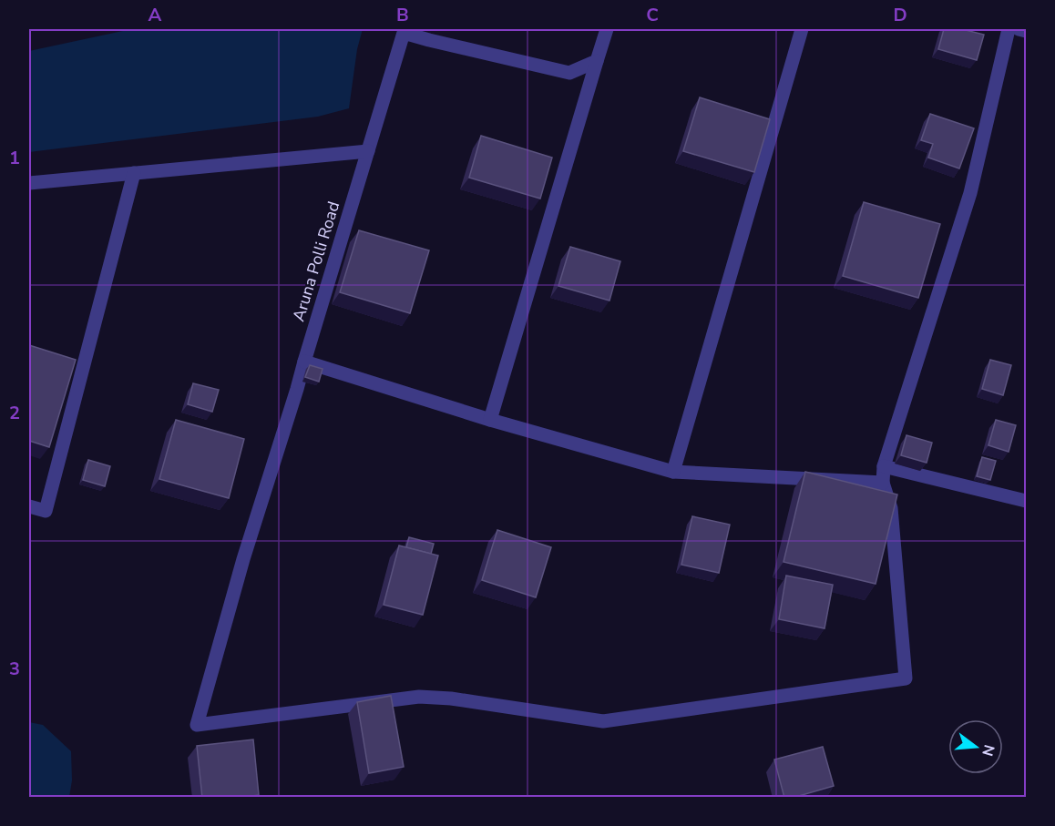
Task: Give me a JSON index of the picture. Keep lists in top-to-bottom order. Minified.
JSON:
{"streets":{"street":["Aruna Polli Road"]},"north":"right","grid":{"columns":["A","B","C","D"],"rows":["1","2","3"]}}
